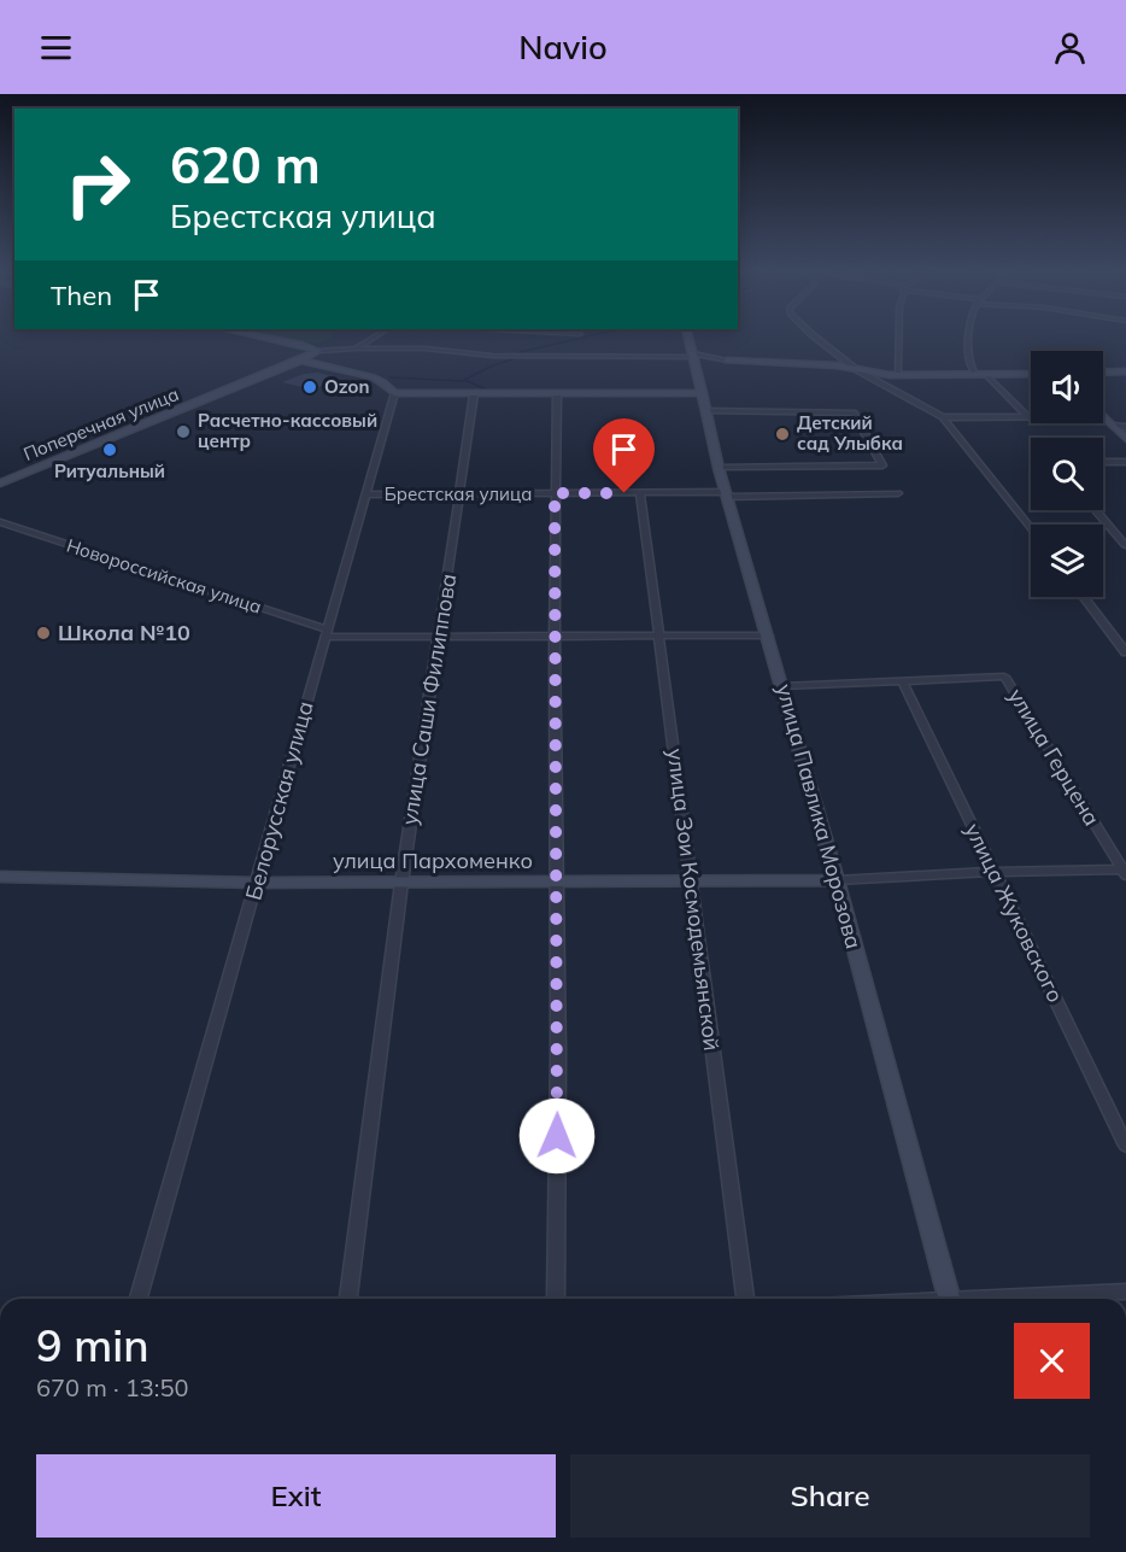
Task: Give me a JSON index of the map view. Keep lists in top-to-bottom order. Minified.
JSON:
{"streets":{"street":["Поперечная улица","Брестская улица","Новороссийская улица","улица Саши Филиппова","улица Герцена","Белорусская улица","улица Павлика Морозова","улица Пархоменко","улица Зои Космодемьянской","улица Жуковского"]},"crossings":[["Брестская улица","улица Саши Филиппова"],["Брестская улица","Белорусская улица"],["Брестская улица","улица Павлика Морозова"],["Брестская улица","улица Зои Космодемьянской"],["Новороссийская улица","улица Саши Филиппова"],["Новороссийская улица","Белорусская улица"],["Новороссийская улица","улица Павлика Морозова"],["Новороссийская улица","улица Зои Космодемьянской"],["улица Саши Филиппова","улица Пархоменко"],["улица Герцена","улица Пархоменко"],["улица Герцена","улица Жуковского"],["Белорусская улица","улица Пархоменко"],["улица Павлика Морозова","улица Пархоменко"],["улица Пархоменко","улица Зои Космодемьянской"],["улица Пархоменко","улица Жуковского"]],"places":["Ozon","Расчетно-кассовый центр","Детский сад Улыбка","Ритуальный","Школа №10"],"page":{"header":"Navio","turn":["620 m","Брестская улица"],"then":"Then","heading":["9 min","670 m · 13:50"],"buttons":["Exit","Share"]}}
